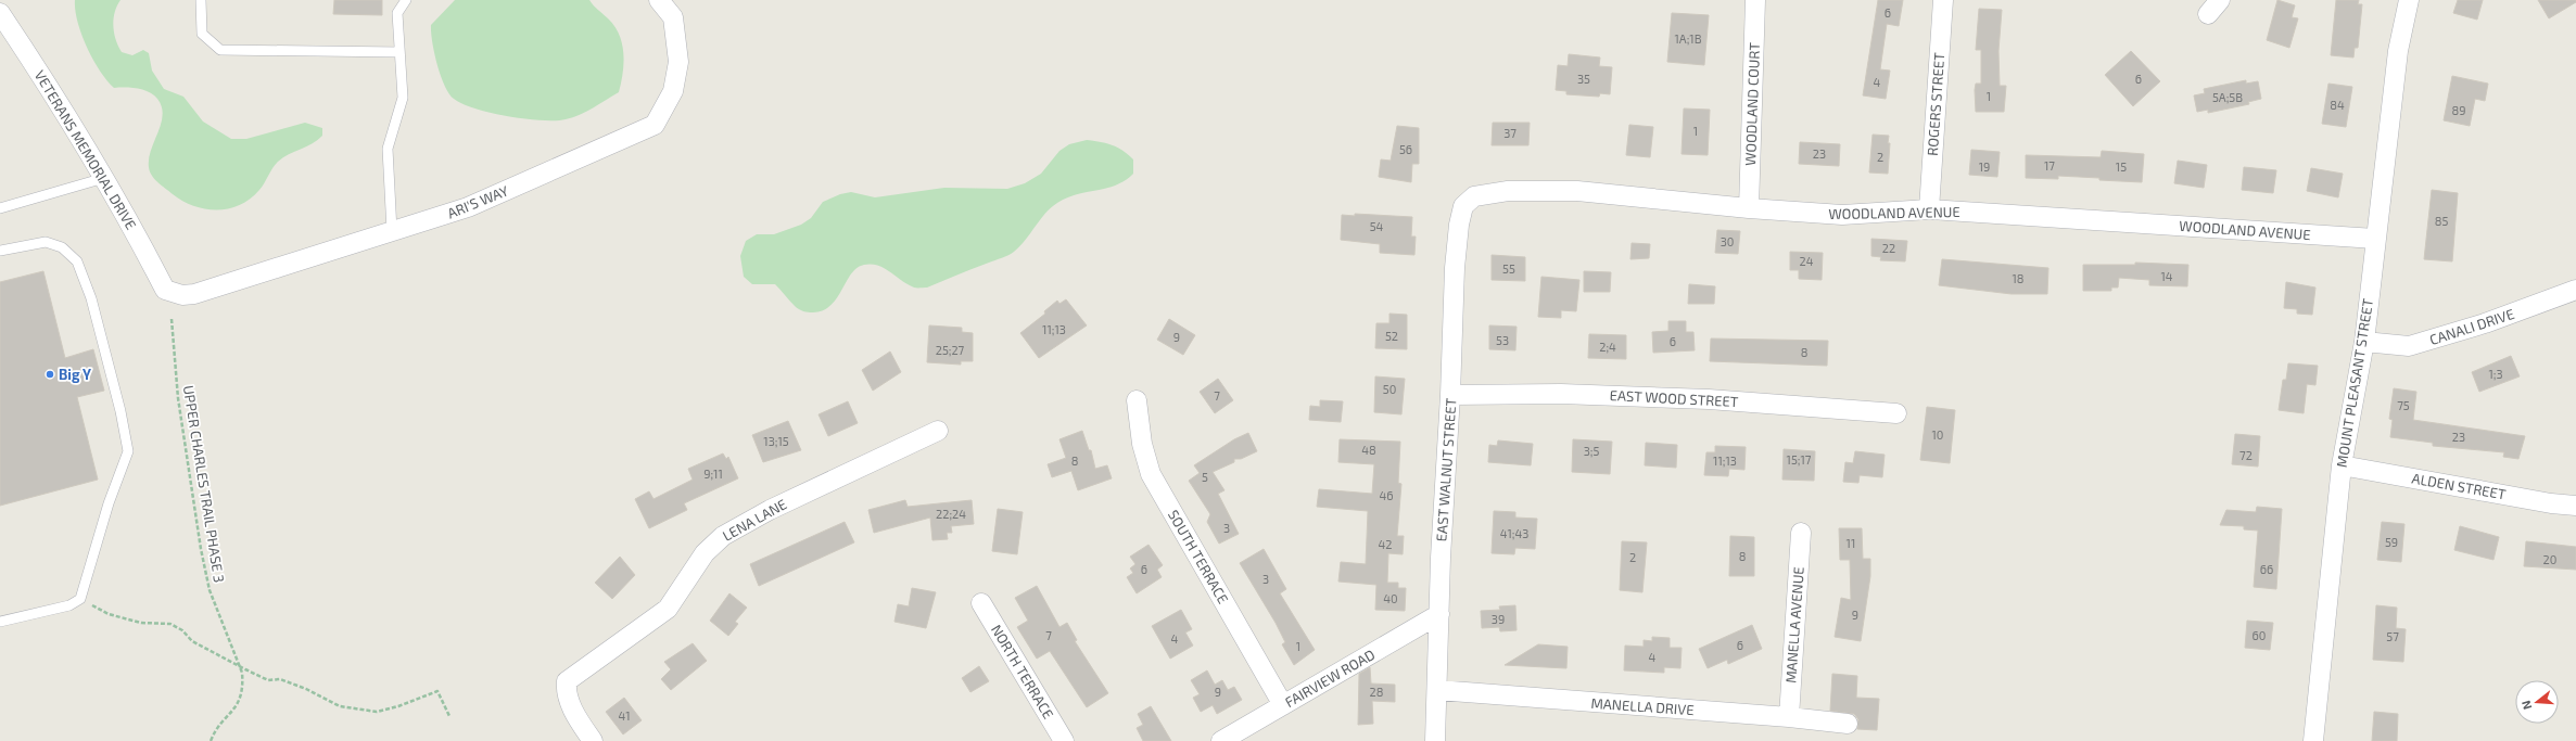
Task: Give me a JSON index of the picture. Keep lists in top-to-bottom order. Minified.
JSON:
{"streets":{"street":["WOODLAND COURT","ROGERS STREET","VETERANS MEMORIAL DRIVE","ARI'S WAY","WOODLAND AVENUE","CANALI DRIVE","MOUNT PLEASANT STREET","EAST WOOD STREET","EAST WALNUT STREET","ALDEN STREET","LENA LANE","SOUTH TERRACE","MANELLA AVENUE","NORTH TERRACE","FAIRVIEW ROAD","MANELLA DRIVE"],"path":["UPPER CHARLES TRAIL PHASE 3"]},"crossings":[["WOODLAND COURT","WOODLAND AVENUE"],["ROGERS STREET","WOODLAND AVENUE"],["VETERANS MEMORIAL DRIVE","ARI'S WAY"],["WOODLAND AVENUE","MOUNT PLEASANT STREET"],["WOODLAND AVENUE","EAST WALNUT STREET"],["CANALI DRIVE","MOUNT PLEASANT STREET"],["MOUNT PLEASANT STREET","ALDEN STREET"],["EAST WOOD STREET","EAST WALNUT STREET"],["EAST WALNUT STREET","FAIRVIEW ROAD"],["EAST WALNUT STREET","MANELLA DRIVE"],["SOUTH TERRACE","FAIRVIEW ROAD"],["MANELLA AVENUE","MANELLA DRIVE"]],"places":["Big Y"],"house_numbers":["6","1A;1B","35","6","4","1","5A;5B","84","89","1","37","56","23","2","17","19","15","85","54","30","22","24","55","14","18","11;13","52","9","53","6","2;4","25;27","8","1;3","50","7","75","10","23","13;15","48","3;5","72","15;17","8","11;13","9;11","5","46","22;24","3","41;43","59","11","42","8","2","20","6","66","3","40","9","39","7","60","57","4","6","1","4","9","28","41"],"north":"left"}
